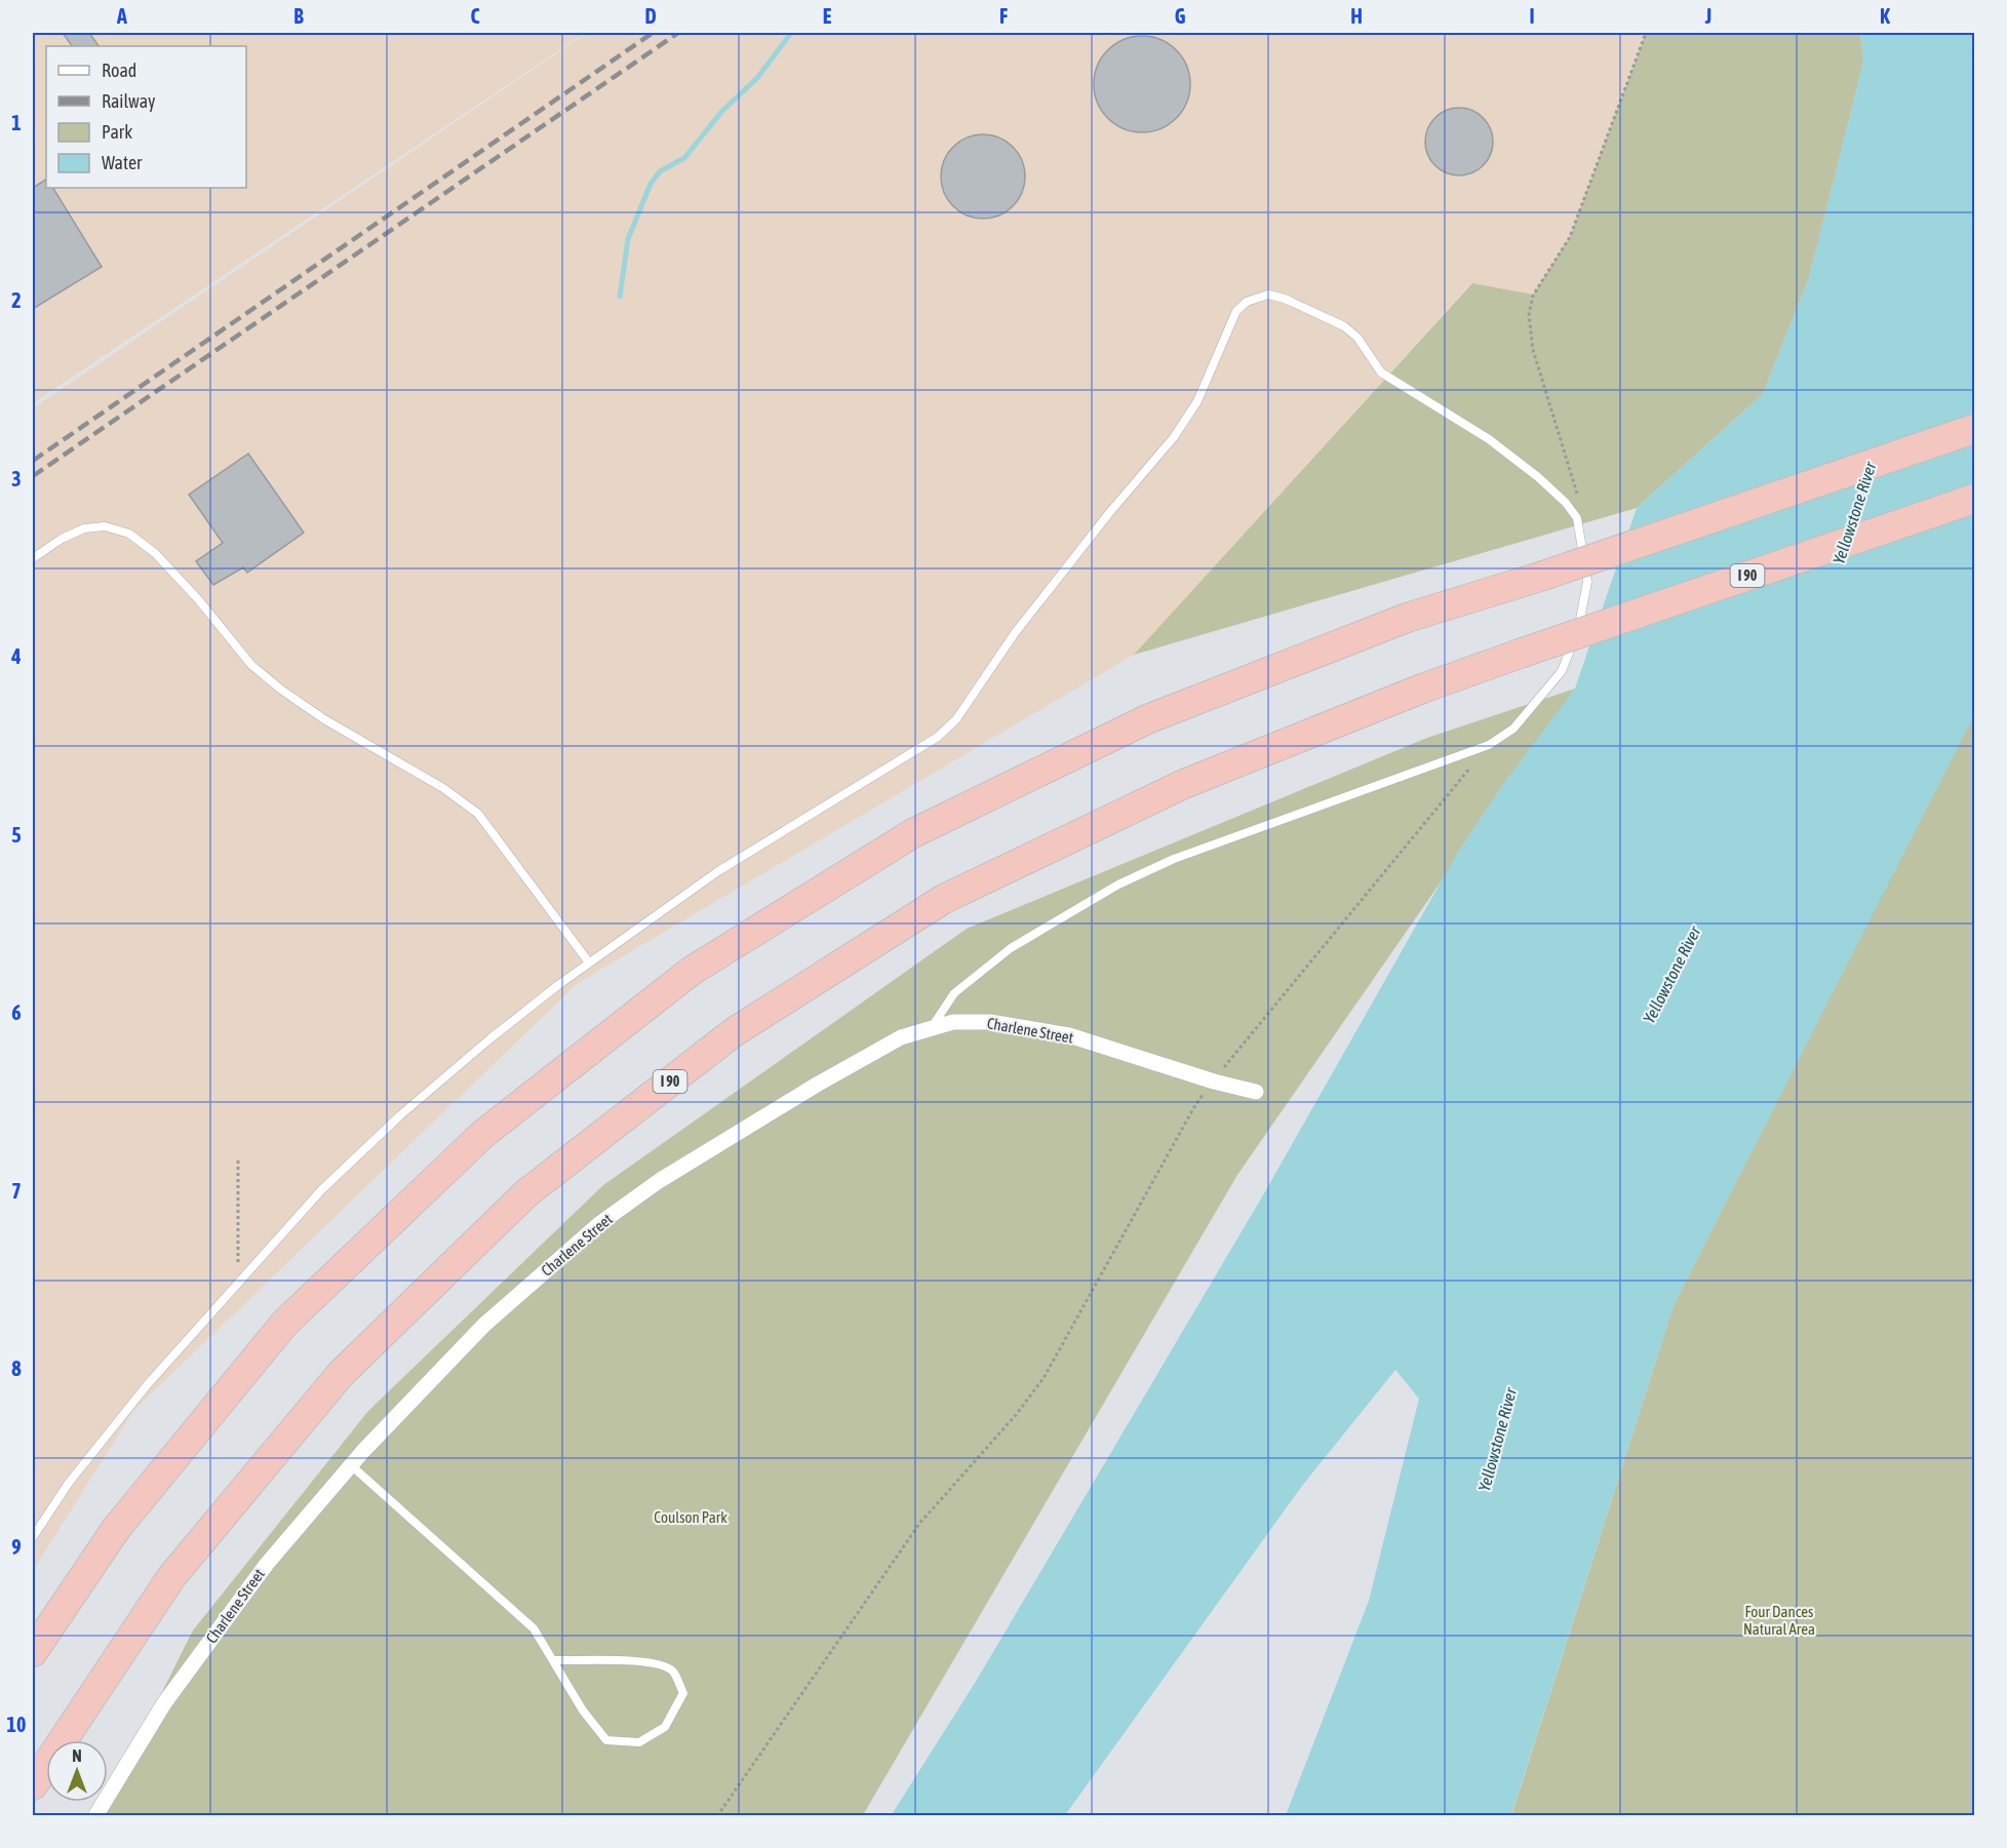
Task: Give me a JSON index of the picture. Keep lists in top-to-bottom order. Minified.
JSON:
{"streets":{"highway":["I 90"],"street":["Charlene Street"]},"water":["Yellowstone River"],"parks":["Coulson Park","Four Dances Natural Area"],"legend":["Road","Railway","Park","Water"],"north":"top","grid":{"columns":["A","B","C","D","E","F","G","H","I","J","K"],"rows":["1","2","3","4","5","6","7","8","9","10"]}}
